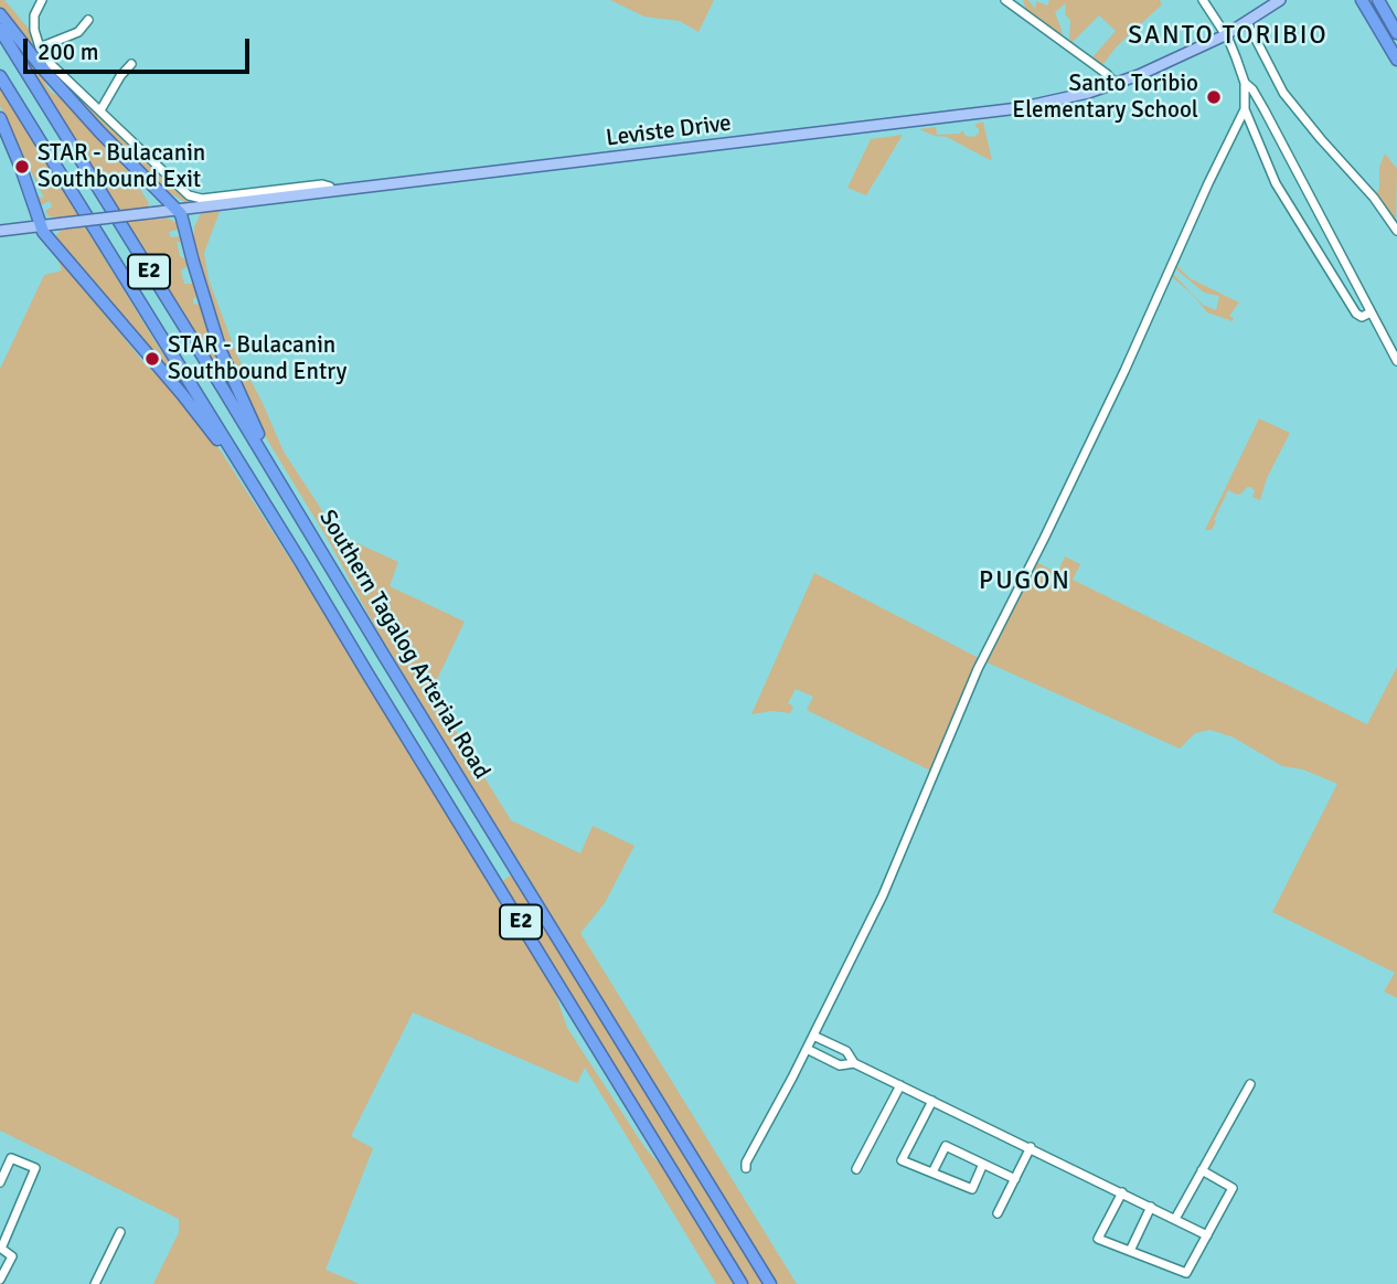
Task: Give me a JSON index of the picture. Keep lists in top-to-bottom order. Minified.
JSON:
{"streets":{"highway":["E2","Southern Tagalog Arterial Road"],"main road":["Leviste Drive"]},"districts":["SANTO TORIBIO","PUGON"],"places":["Santo Toribio Elementary School","STAR - Bulacanin Southbound Exit","STAR - Bulacanin Southbound Entry"],"scale_bar":"200 m"}
